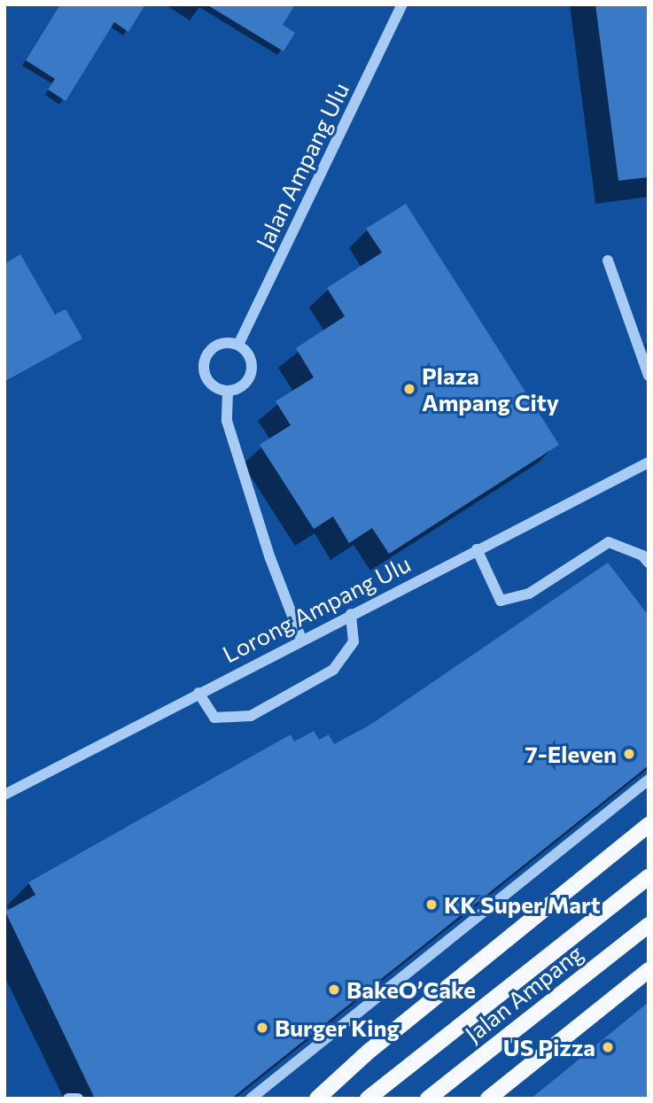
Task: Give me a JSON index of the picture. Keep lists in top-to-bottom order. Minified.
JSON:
{"streets":{"main road":["Jalan Ampang"],"street":["Jalan Ampang Ulu","Lorong Ampang Ulu"]},"places":["Plaza Ampang City","7-Eleven","KK Super Mart","BakeO’Cake","Burger King","US Pizza"]}
